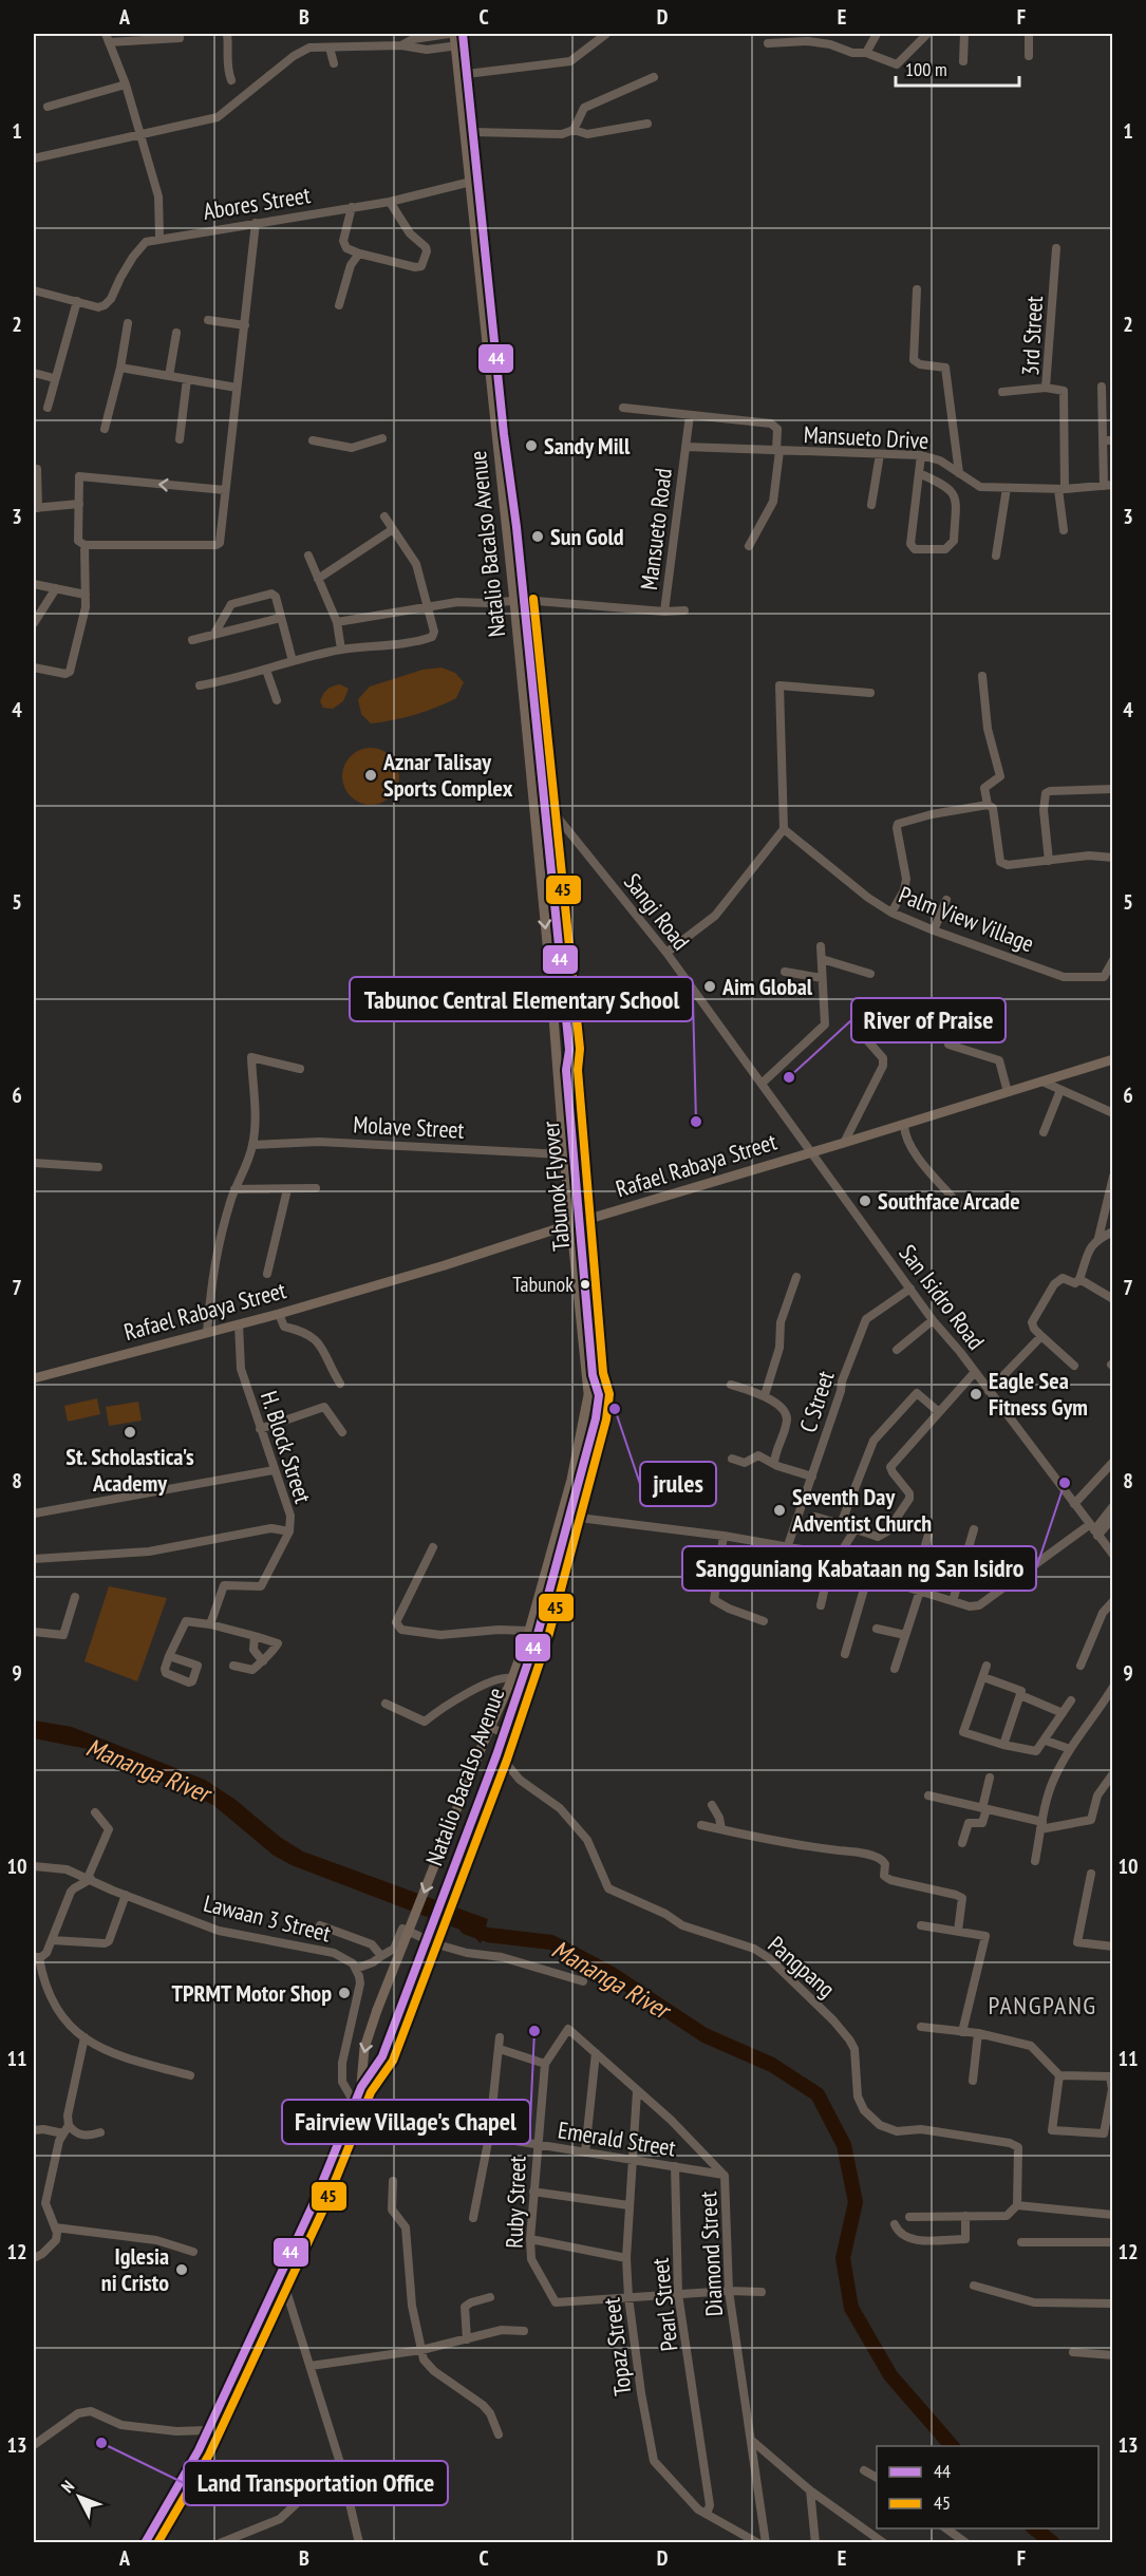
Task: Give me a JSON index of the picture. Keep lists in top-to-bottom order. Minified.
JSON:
{"streets":{"main road":["Natalio Bacalso Avenue","Rafael Rabaya Street","Tabunok Flyover"],"street":["Abores Street","3rd Street","Mansueto Drive","Mansueto Road","Sangi Road","Palm View Village","Molave Street","San Isidro Road","C Street","H. Block Street","Lawaan 3 Street","Pangpang","Emerald Street","Ruby Street","Diamond Street","Pearl Street","Topaz Street"]},"crossings":[["Abores Street","Natalio Bacalso Avenue"],["3rd Street","Mansueto Drive"],["Mansueto Drive","Mansueto Road"],["Mansueto Road","Natalio Bacalso Avenue"],["Natalio Bacalso Avenue","Sangi Road"],["Natalio Bacalso Avenue","Molave Street"],["Natalio Bacalso Avenue","Rafael Rabaya Street"],["Natalio Bacalso Avenue","Tabunok Flyover"],["Natalio Bacalso Avenue","Pangpang"],["Natalio Bacalso Avenue","Emerald Street"],["Sangi Road","Rafael Rabaya Street"],["Sangi Road","San Isidro Road"],["Rafael Rabaya Street","San Isidro Road"],["Rafael Rabaya Street","H. Block Street"],["San Isidro Road","C Street"],["Emerald Street","Ruby Street"],["Emerald Street","Diamond Street"],["Emerald Street","Pearl Street"],["Emerald Street","Topaz Street"],["Ruby Street","Diamond Street"],["Ruby Street","Topaz Street"],["Diamond Street","Topaz Street"],["Pearl Street","Topaz Street"]],"districts":["PANGPANG"],"water":["Mananga River"],"places":["Sandy Mill","Sun Gold","Aznar Talisay Sports Complex","Aim Global","River of Praise","Tabunoc Central Elementary School","Southface Arcade","Tabunok","Eagle Sea Fitness Gym","jrules","St. Scholastica's Academy","Sangguniang Kabataan ng San Isidro","Seventh Day Adventist Church","TPRMT Motor Shop","Fairview Village's Chapel","Iglesia ni Cristo","Land Transportation Office"],"lines":["transit line 44","transit line 45"],"legend":["44","45"],"scale_bar":"100 m","north":"top left","grid":{"columns":["A","B","C","D","E","F"],"rows":["1","2","3","4","5","6","7","8","9","10","11","12","13"]}}
